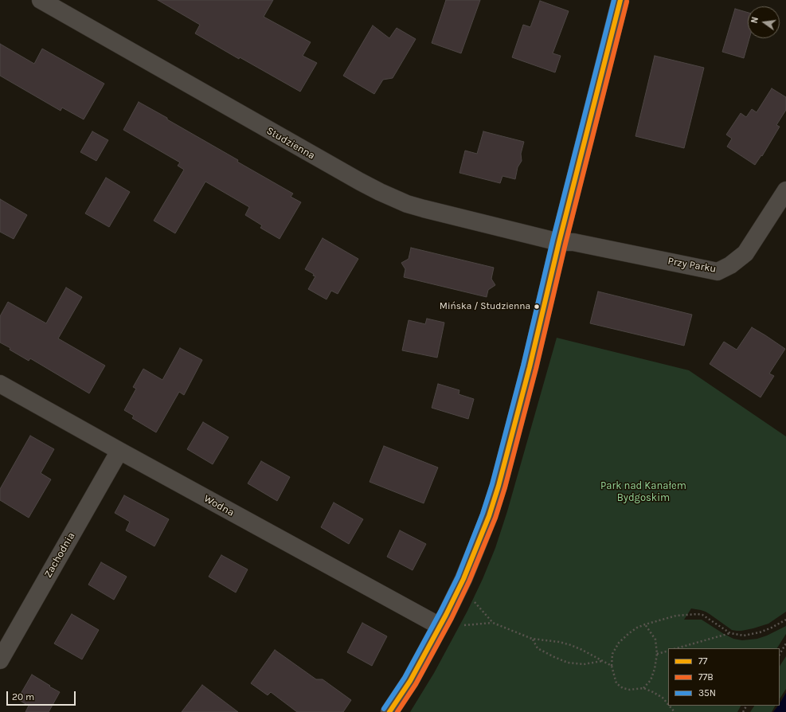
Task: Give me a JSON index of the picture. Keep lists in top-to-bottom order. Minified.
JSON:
{"streets":{"street":["Studzienna","Przy Parku","Wodna","Zachodnia"]},"crossings":[["Studzienna","Przy Parku"],["Wodna","Zachodnia"]],"parks":["Park nad Kanałem Bydgoskim"],"places":["Mińska / Studzienna"],"lines":["transit line 77","transit line 35N","transit line 77B"],"legend":["77","77B","35N"],"scale_bar":"20 m","north":"left"}
